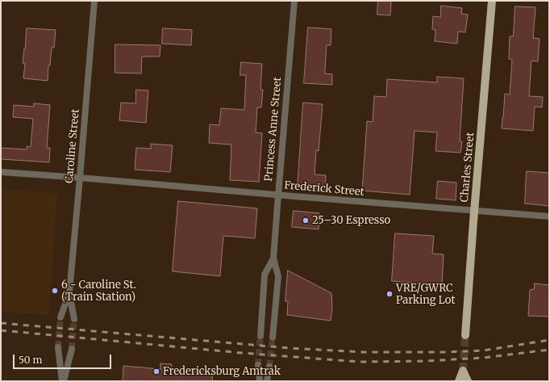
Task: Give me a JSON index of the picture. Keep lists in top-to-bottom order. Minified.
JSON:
{"streets":{"main road":["Charles Street"],"street":["Princess Anne Street","Caroline Street","Frederick Street"]},"crossings":[["Princess Anne Street","Frederick Street"],["Caroline Street","Frederick Street"],["Charles Street","Frederick Street"]],"places":["25–30 Espresso","6 - Caroline St. (Train Station)","VRE/GWRC Parking Lot","Fredericksburg Amtrak"],"scale_bar":"50 m"}
